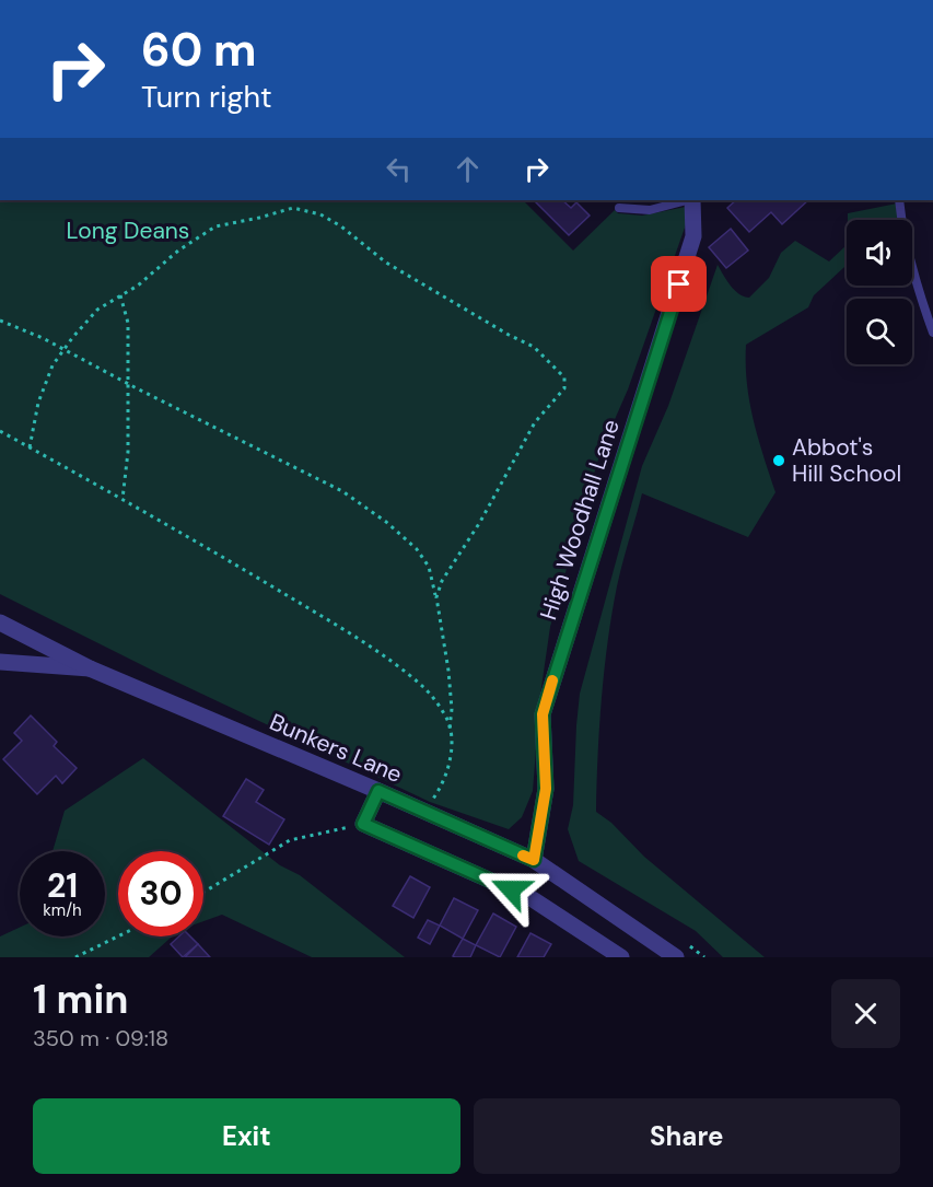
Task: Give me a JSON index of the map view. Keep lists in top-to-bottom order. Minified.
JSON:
{"streets":{"street":["High Woodhall Lane","Bunkers Lane"]},"crossings":[["High Woodhall Lane","Bunkers Lane"]],"parks":["Long Deans"],"places":["Abbot's Hill School"],"page":{"turn":["60 m","Turn right"],"speed":"21 km/h","limit":"30","heading":["1 min","350 m · 09:18"],"buttons":["Exit","Share"]}}
